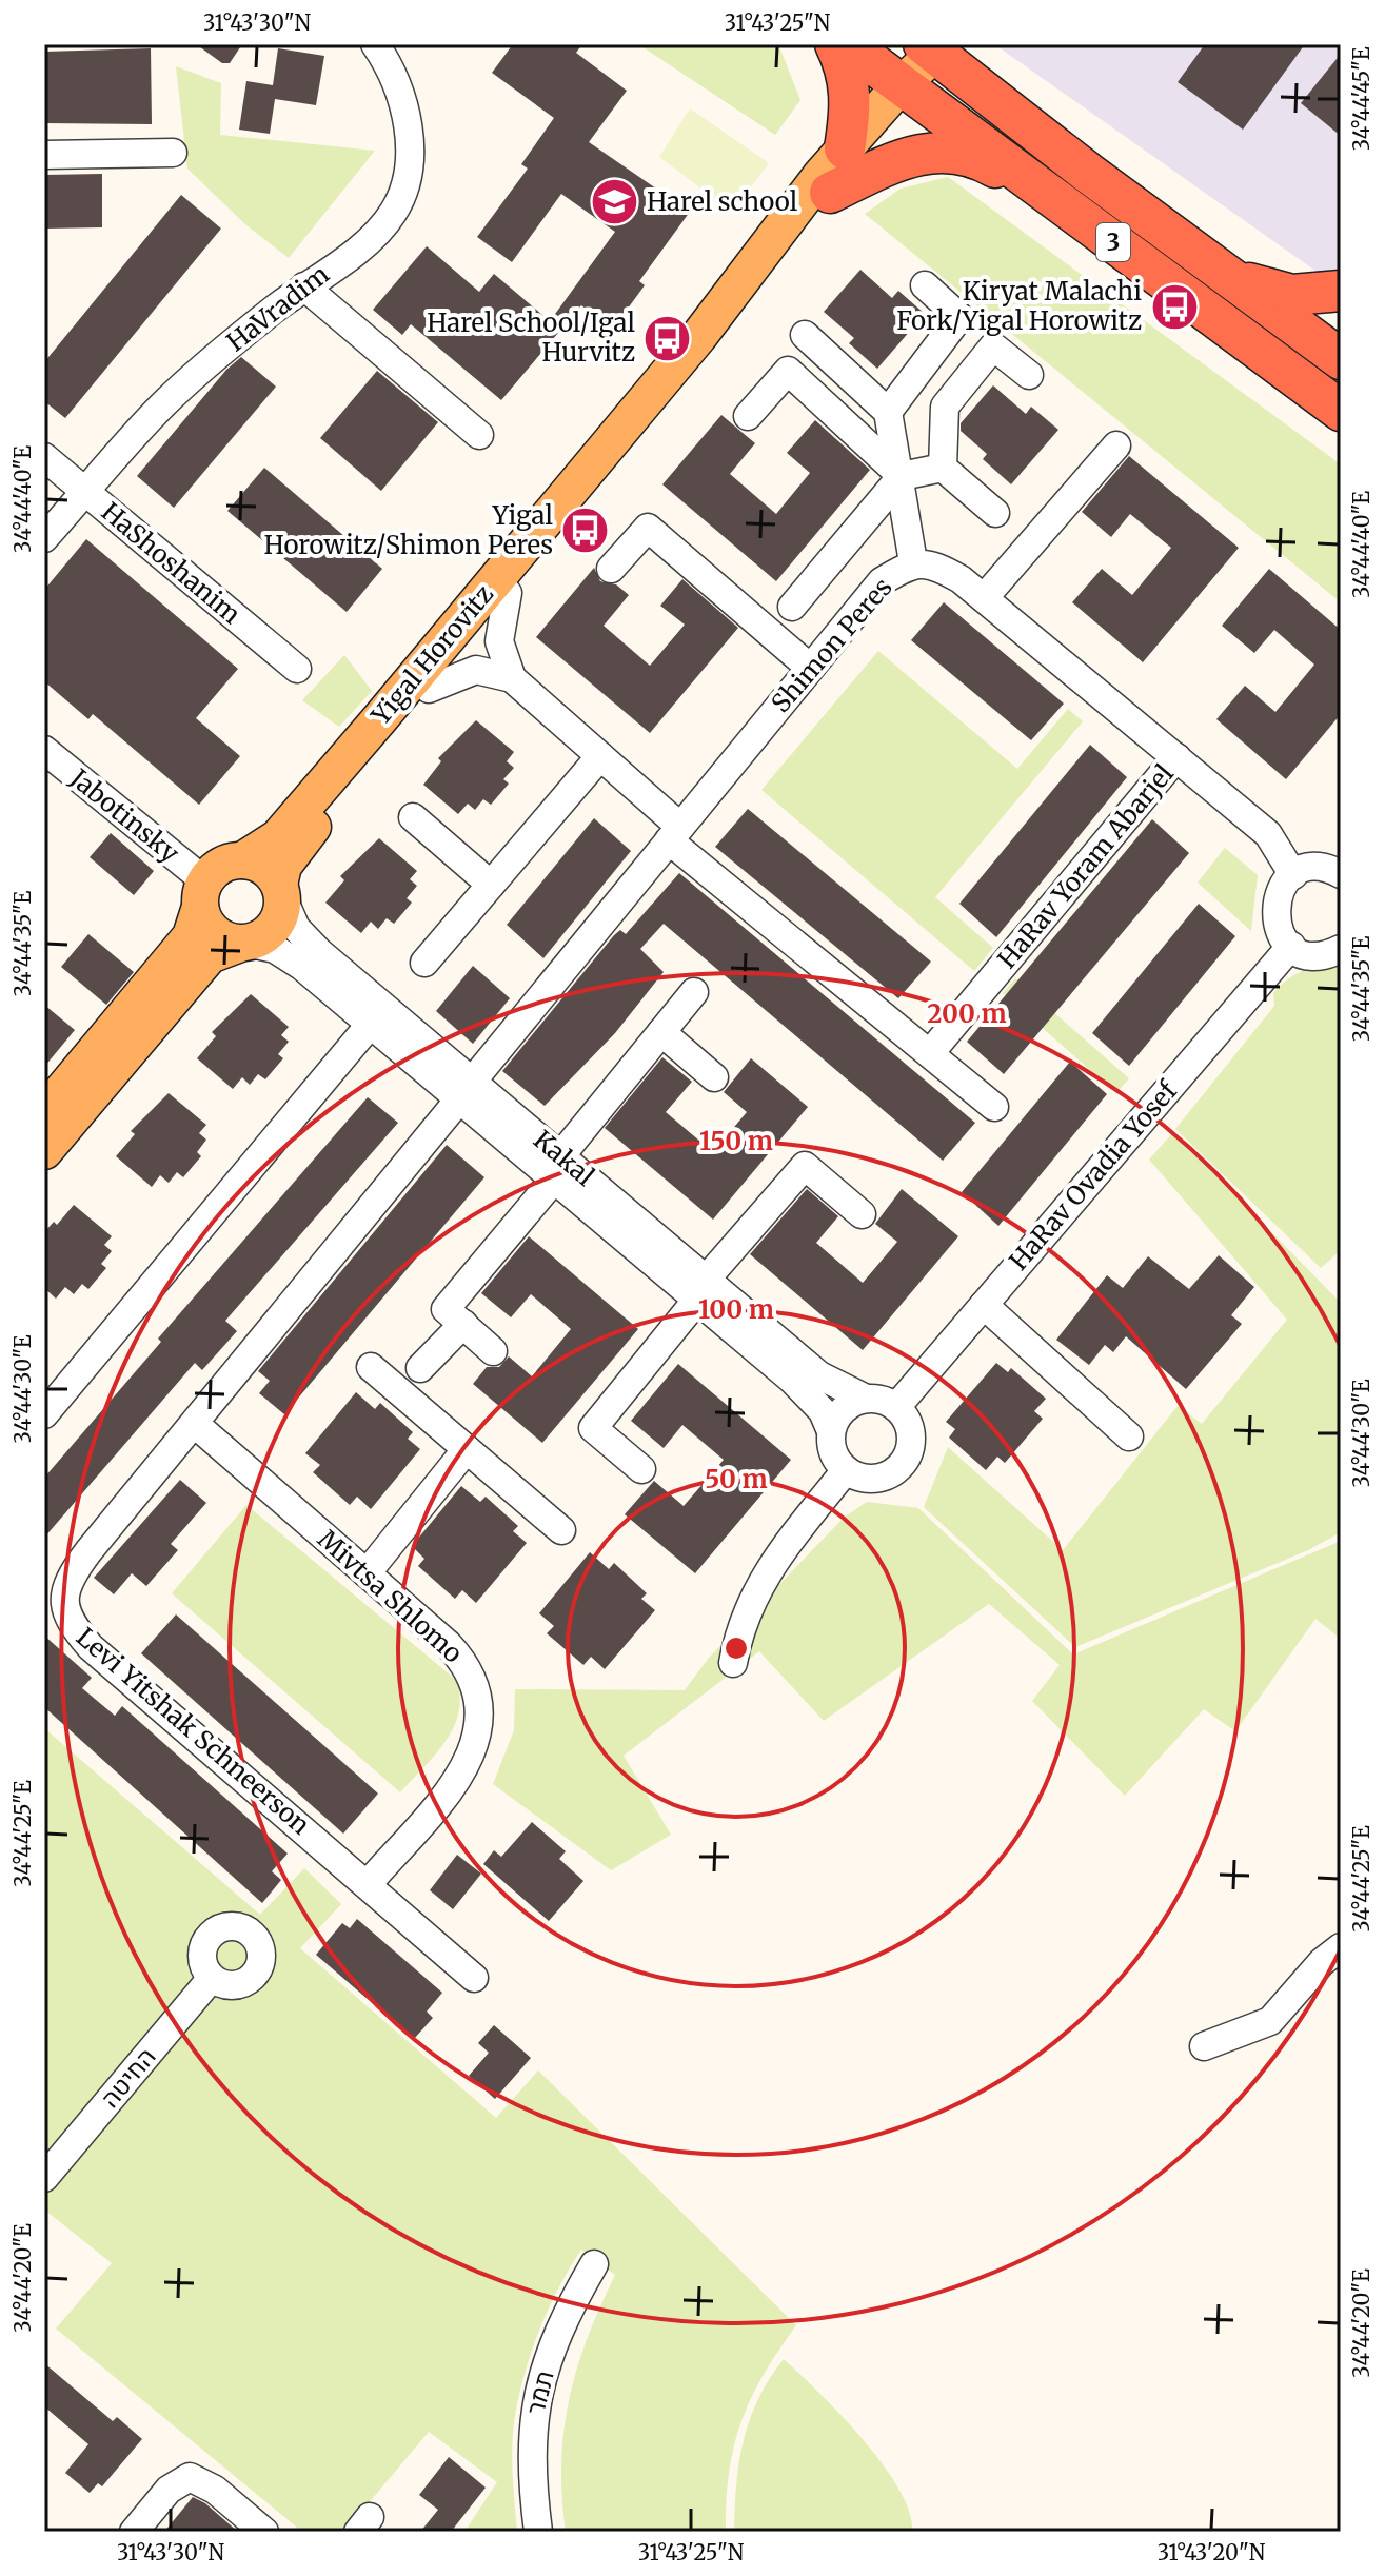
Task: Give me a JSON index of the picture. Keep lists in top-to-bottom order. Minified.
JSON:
{"streets":{"highway":["3"],"main road":["Yigal Horovitz"],"street":["HaVradim","HaShoshanim","Shimon Peres","Jabotinsky","HaRav Yoram Abarjel","Kakal","HaRav Ovadia Yosef","Mivtsa Shlomo","Levi Yitshak Schneerson","החיטה","תמר"]},"crossings":[["3","Yigal Horovitz"],["HaVradim","HaShoshanim"],["Shimon Peres","HaRav Yoram Abarjel"],["Shimon Peres","Kakal"],["Shimon Peres","Levi Yitshak Schneerson"],["Yigal Horovitz","Jabotinsky"],["Yigal Horovitz","Kakal"],["Jabotinsky","Kakal"],["Kakal","HaRav Ovadia Yosef"],["Kakal","Levi Yitshak Schneerson"],["Mivtsa Shlomo","Levi Yitshak Schneerson"]],"places":{"school or university":["Harel school"],"bus stop":["Kiryat Malachi Fork/Yigal Horowitz","Harel School/Igal Hurvitz","Yigal Horowitz/Shimon Peres"]},"coordinates":["31°43'30\"N","31°43'25\"N","34°44'45\"E","34°44'40\"E","34°44'35\"E","34°44'30\"E","34°44'25\"E","34°44'20\"E","31°43'20\"N"],"rings":["200 m","150 m","100 m","50 m"]}
